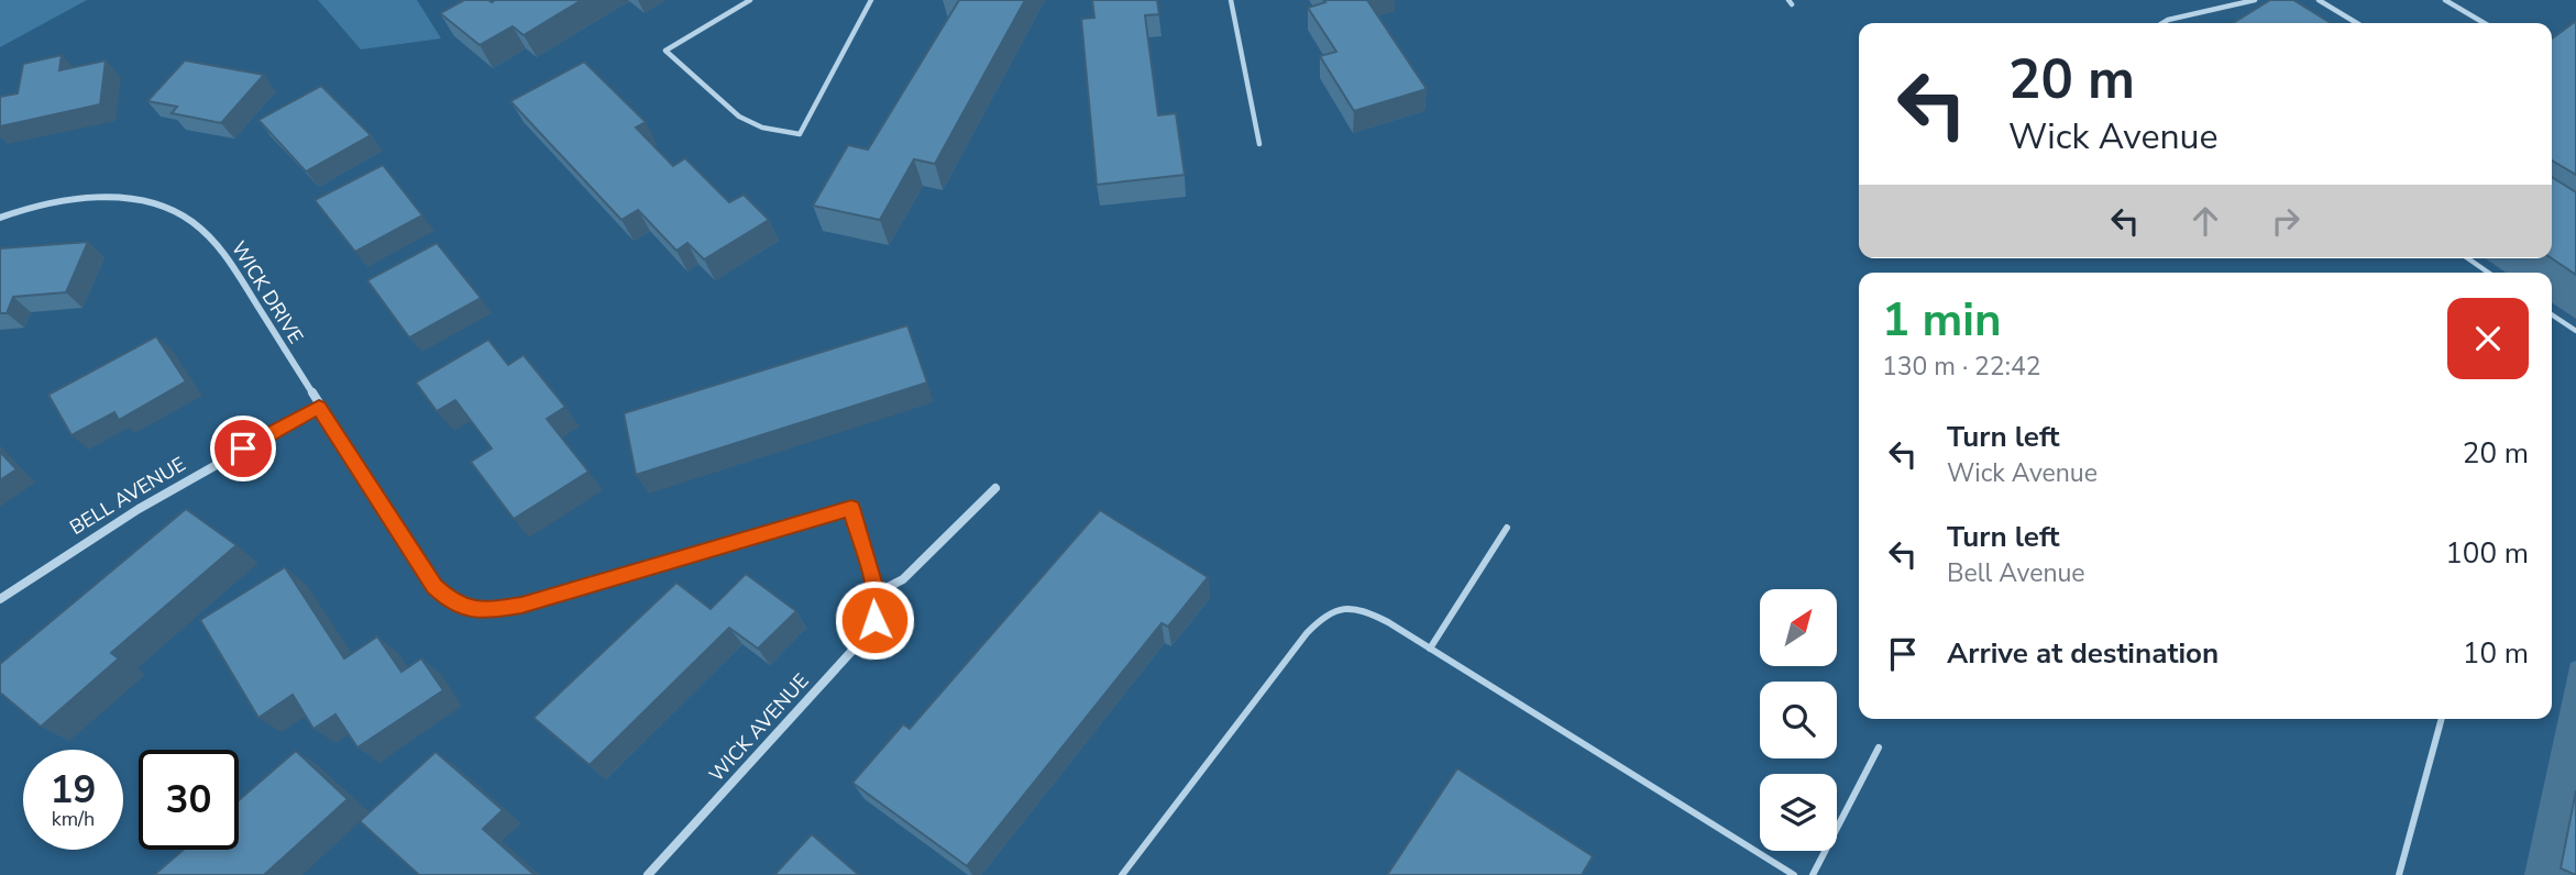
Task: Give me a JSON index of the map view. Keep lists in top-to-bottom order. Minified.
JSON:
{"streets":{"street":["WICK DRIVE","BELL AVENUE","WICK AVENUE"]},"crossings":[["WICK DRIVE","BELL AVENUE"],["WICK DRIVE","WICK AVENUE"]],"north":"top right","page":{"turn":["20 m","Wick Avenue"],"heading":["1 min","130 m · 22:42"],"list":[{"name":"Turn left","note":"Wick Avenue","value":"20 m"},{"name":"Turn left","note":"Bell Avenue","value":"100 m"},{"name":"Arrive at destination","value":"10 m"}],"speed":"19 km/h","limit":"30"}}
